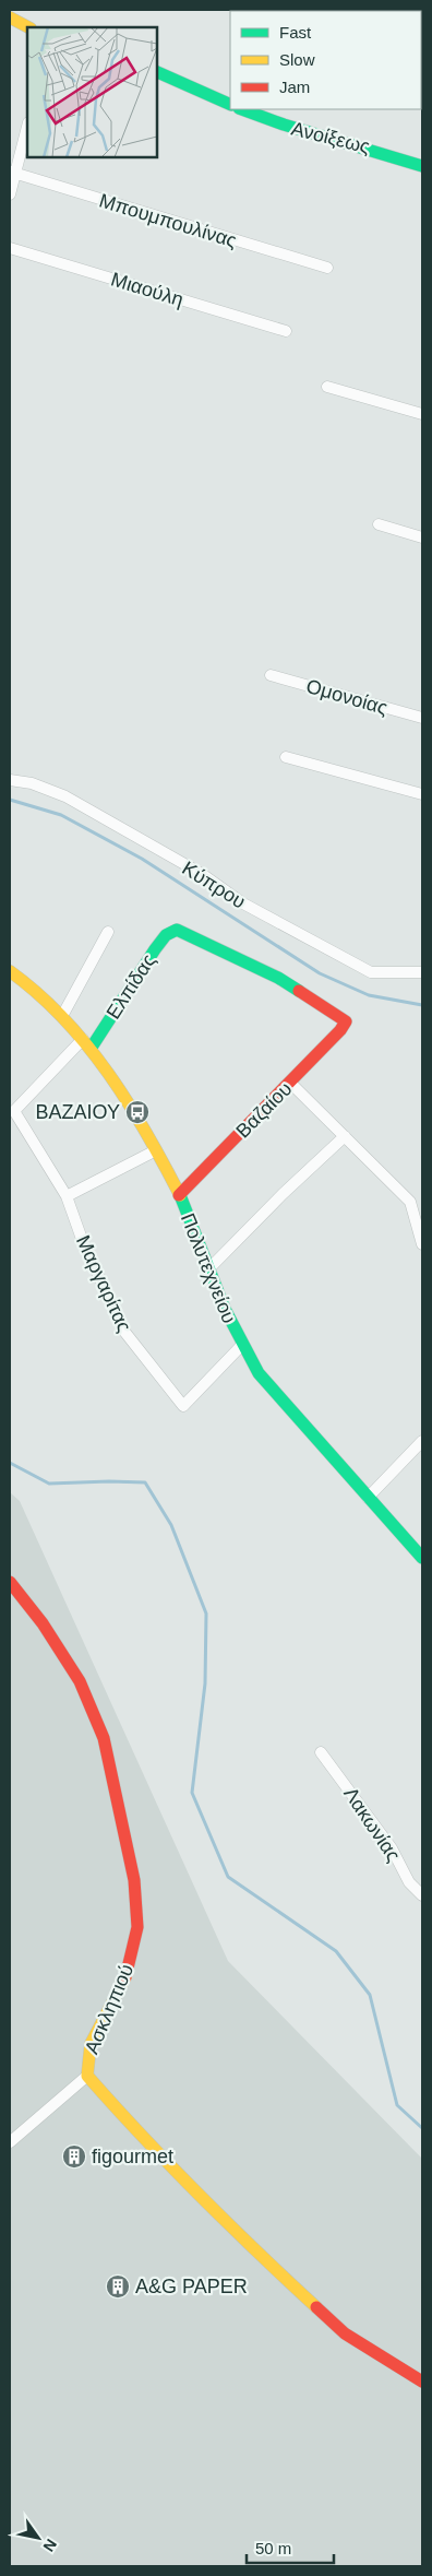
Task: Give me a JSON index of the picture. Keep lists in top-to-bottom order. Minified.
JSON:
{"streets":{"street":["Ανοίξεως","Μπουμπουλίνας","Μιαούλη","Ομονοίας","Κύπρου","Ελπίδας","Βαζαίου","Πολυτεχνείου","Μαργαρίτας","Λακωνίας","Ασκληπιού"]},"crossings":[["Ελπίδας","Βαζαίου"],["Ελπίδας","Πολυτεχνείου"],["Ελπίδας","Μαργαρίτας"],["Βαζαίου","Πολυτεχνείου"],["Πολυτεχνείου","Μαργαρίτας"]],"places":{"bus stop":["ΒΑΖΑΙΟΥ"],"building":["figourmet","A&G PAPER"]},"legend":["Fast","Slow","Jam"],"scale_bar":"50 m","north":"bottom right"}
